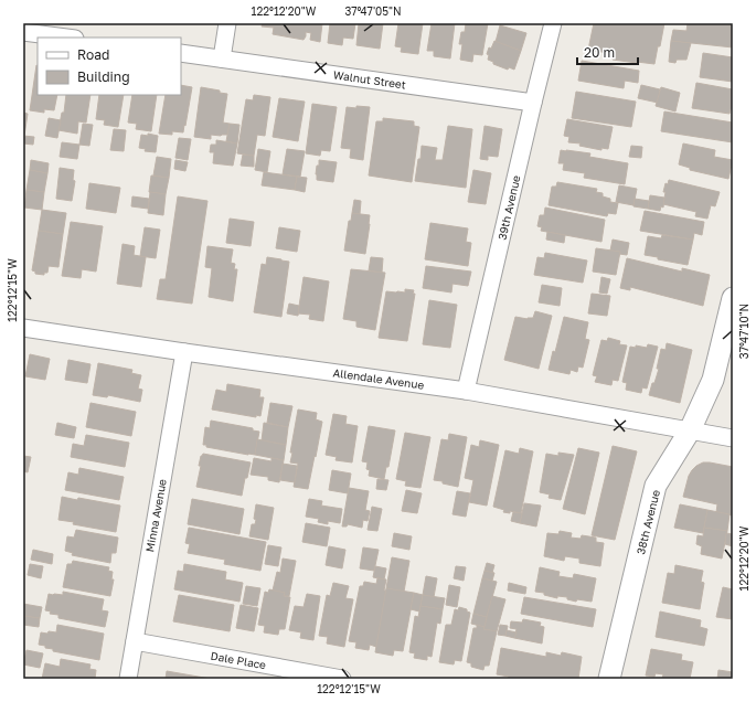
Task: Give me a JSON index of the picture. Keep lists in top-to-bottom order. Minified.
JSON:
{"streets":{"street":["Walnut Street","39th Avenue","Allendale Avenue","Minna Avenue","38th Avenue","Dale Place"]},"crossings":[["Walnut Street","39th Avenue"],["39th Avenue","Allendale Avenue"],["Allendale Avenue","Minna Avenue"],["Allendale Avenue","38th Avenue"],["Minna Avenue","Dale Place"]],"legend":["Road","Building"],"scale_bar":"20 m","coordinates":["122°12'20\"W","37°47'05\"N","122°12'15\"W","37°47'10\"N"]}
